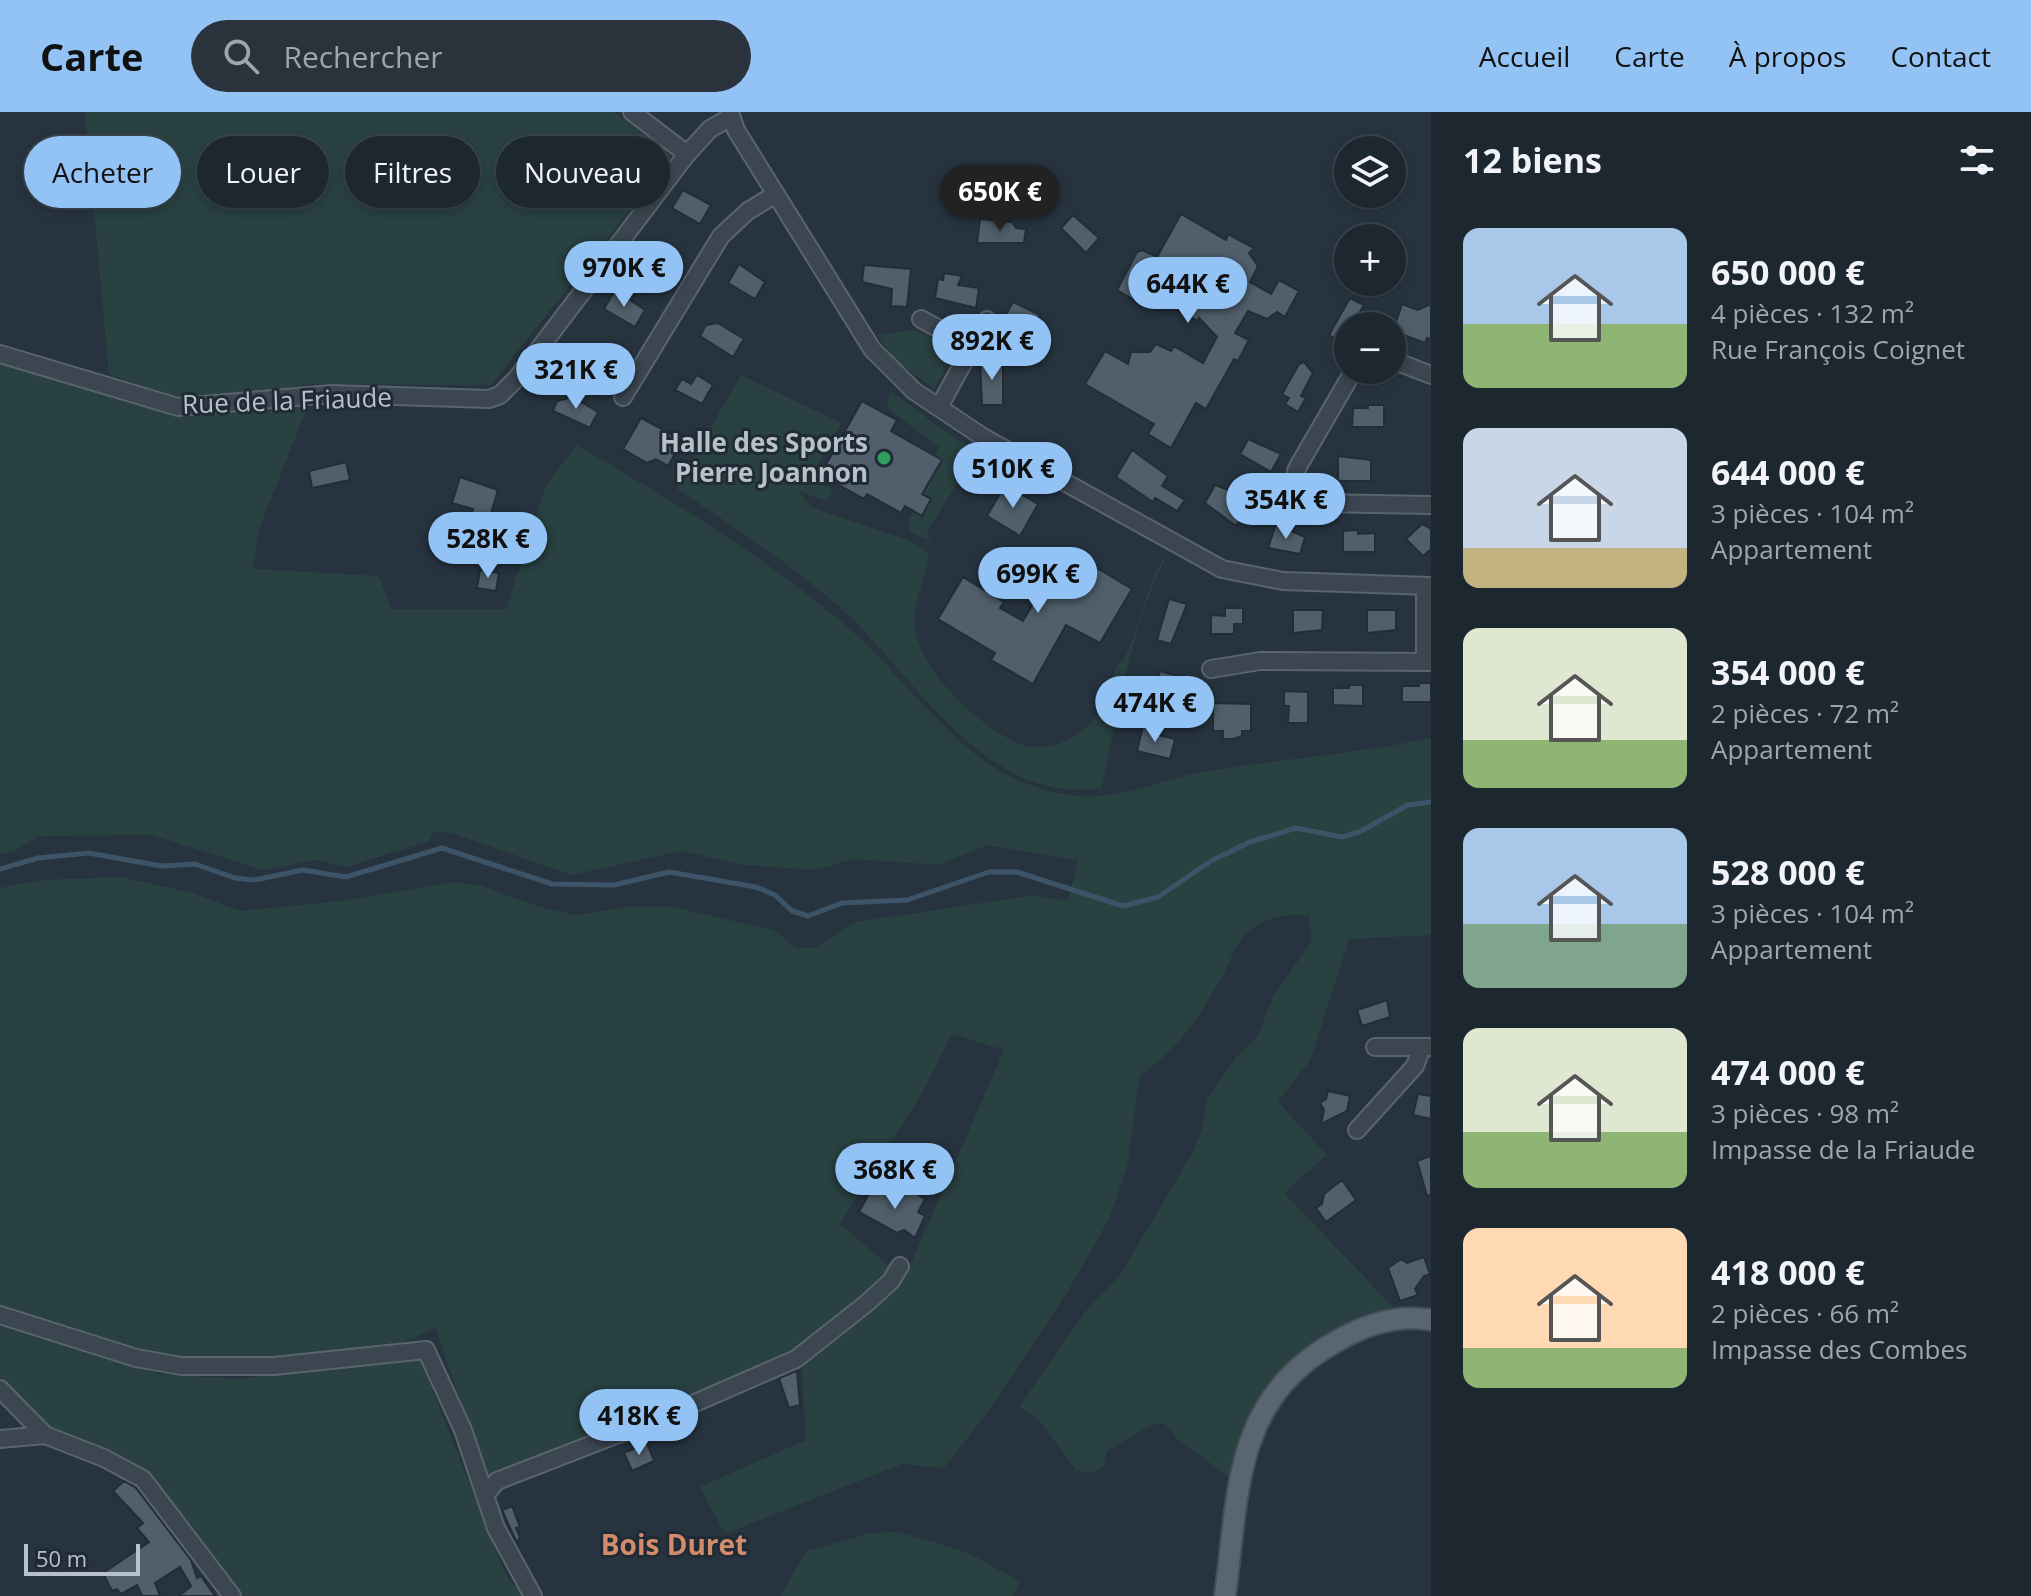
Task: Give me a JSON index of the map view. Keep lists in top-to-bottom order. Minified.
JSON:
{"streets":{"street":["Rue de la Friaude"]},"districts":["Bois Duret"],"places":["Halle des Sports Pierre Joannon"],"scale_bar":"50 m","page":{"header":"Carte","search":"Rechercher","nav":["Accueil","Carte","À propos","Contact"],"heading":"12 biens","map_buttons":["+","−"],"chip":["Acheter","Louer","Filtres","Nouveau"],"price":["650K €","970K €","644K €","892K €","321K €","510K €","354K €","528K €","699K €","474K €","368K €","418K €"],"list":[{"name":"650 000 €","note":"4 pièces · 132 m² · Rue François Coignet"},{"name":"644 000 €","note":"3 pièces · 104 m² · Appartement"},{"name":"354 000 €","note":"2 pièces · 72 m² · Appartement"},{"name":"528 000 €","note":"3 pièces · 104 m² · Appartement"},{"name":"474 000 €","note":"3 pièces · 98 m² · Impasse de la Friaude"},{"name":"418 000 €","note":"2 pièces · 66 m² · Impasse des Combes"}],"scale":"50 m"}}
